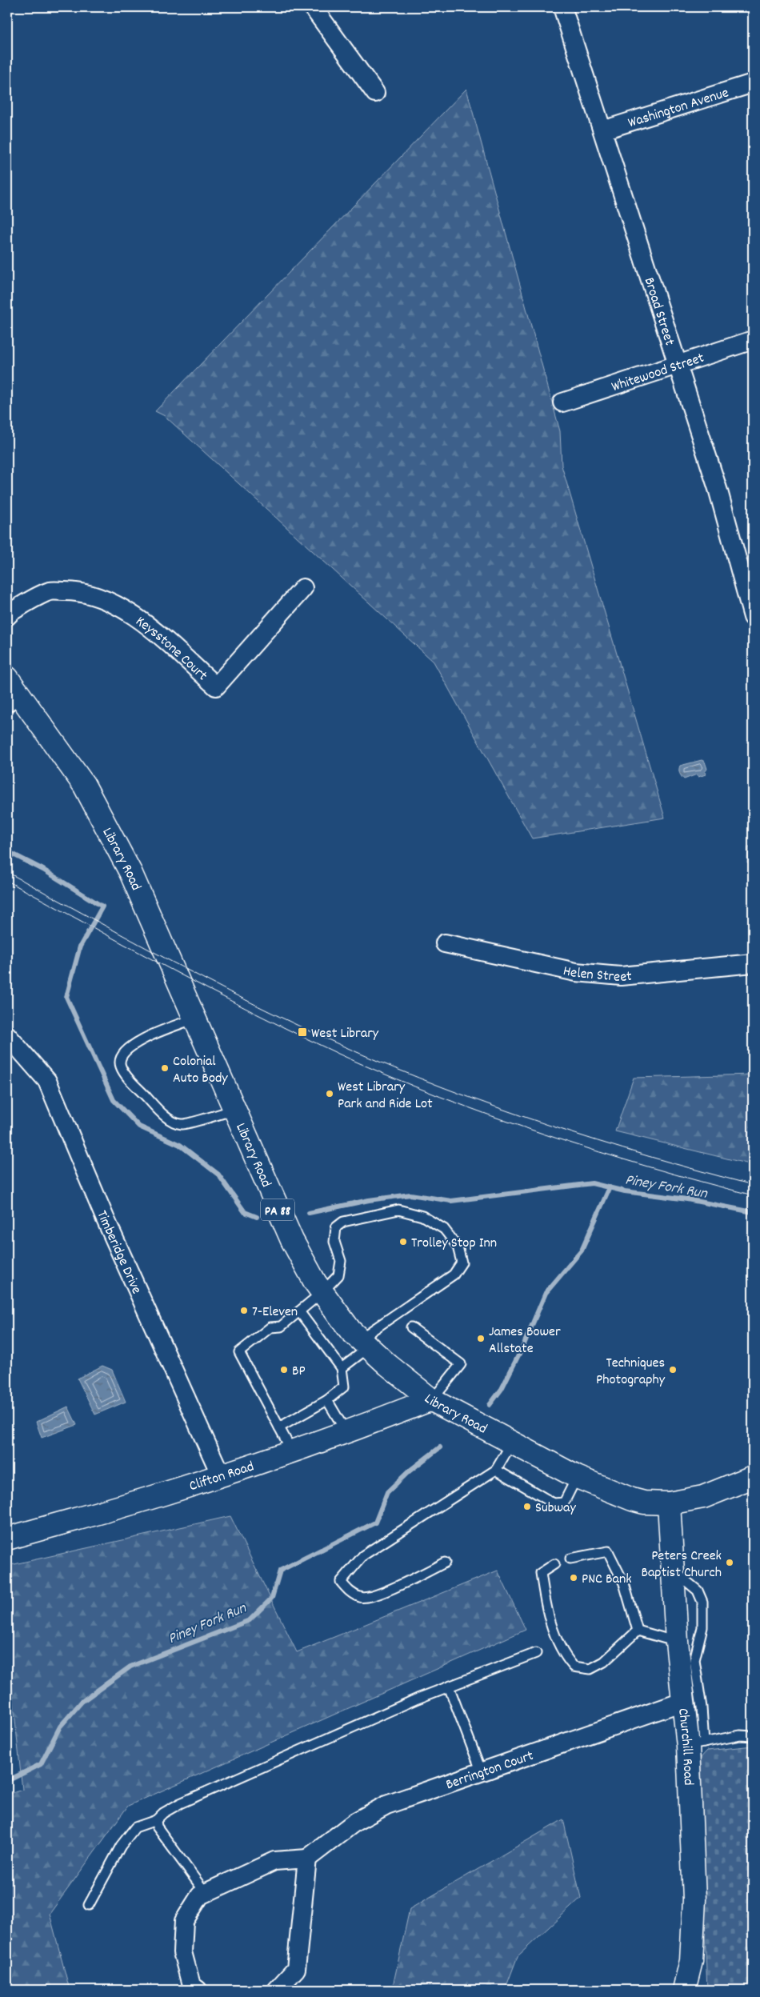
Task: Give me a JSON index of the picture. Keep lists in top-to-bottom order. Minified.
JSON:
{"streets":{"main road":["Library Road","PA 88","Clifton Road","Churchill Road"],"street":["Washington Avenue","Broad Street","Whitewood Street","Keysstone Court","Helen Street","Timberidge Drive","Berrington Court"]},"crossings":[["Washington Avenue","Broad Street"],["Broad Street","Whitewood Street"],["Library Road","Clifton Road"],["Library Road","Churchill Road"],["Timberidge Drive","Clifton Road"],["Churchill Road","Berrington Court"]],"water":["Piney Fork Run"],"places":{"transit":["West Library"],"other":["Colonial Auto Body","West Library Park and Ride Lot","Trolley Stop Inn","7-Eleven","James Bower Allstate","BP","Techniques Photography","Subway","Peters Creek Baptist Church","PNC Bank"]}}
